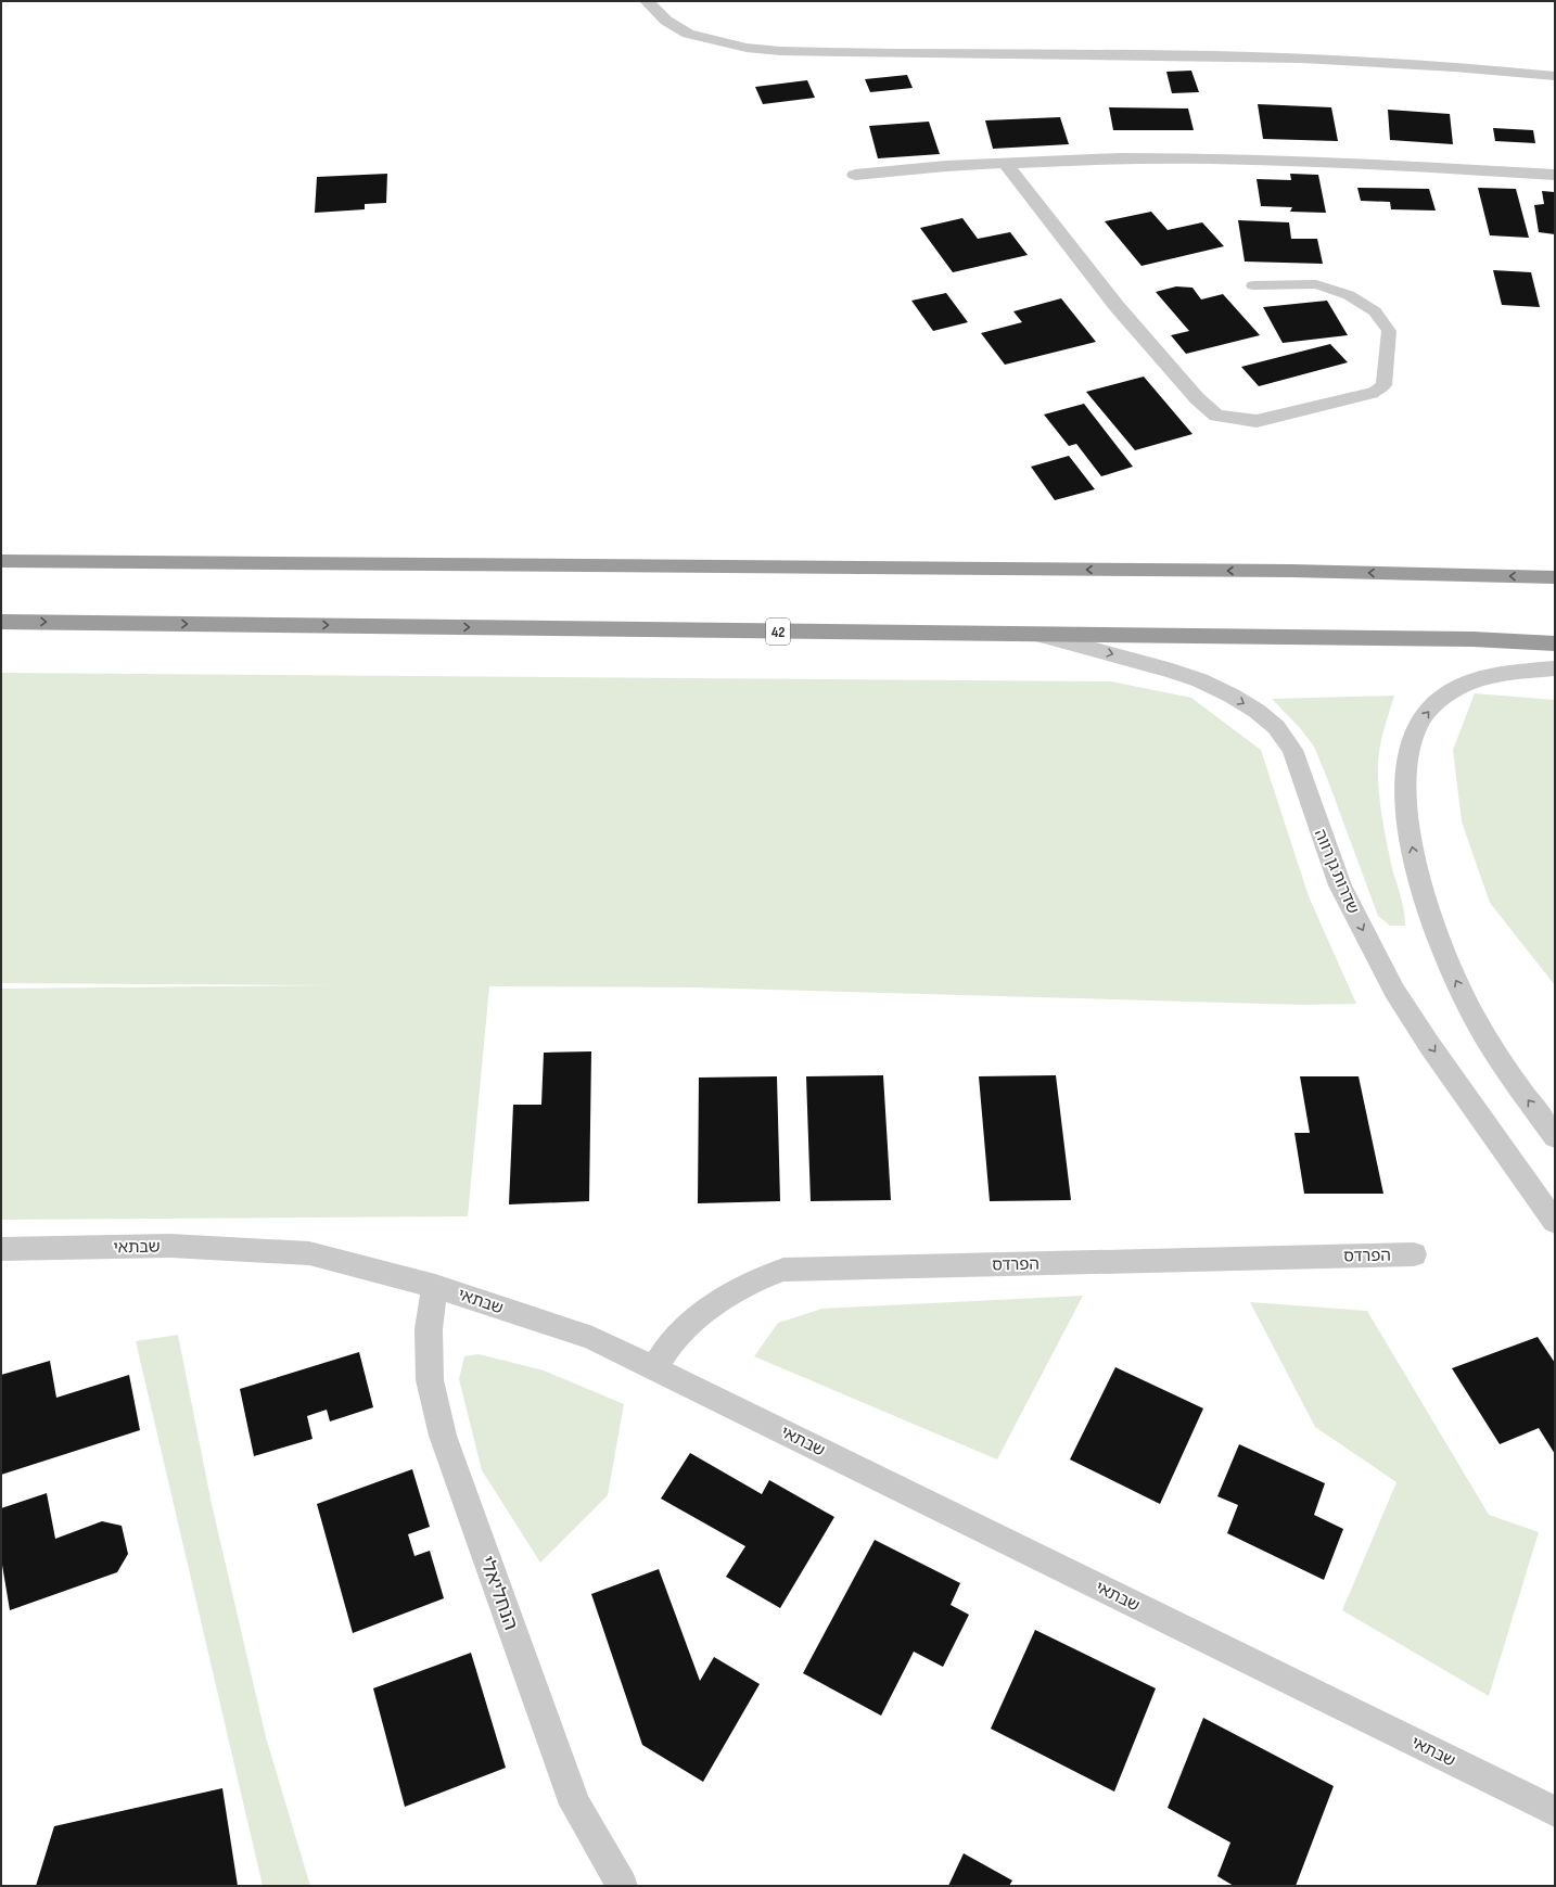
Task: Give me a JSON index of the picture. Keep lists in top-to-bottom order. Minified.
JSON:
{"streets":{"highway":["42"],"street":["שדרות גן רווה","שבתאי","הפרדס","הנחליאלי"]},"crossings":[["42","שדרות גן רווה"],["שבתאי","הפרדס"],["שבתאי","הנחליאלי"]],"one_way":["שדרות גן רווה"]}
